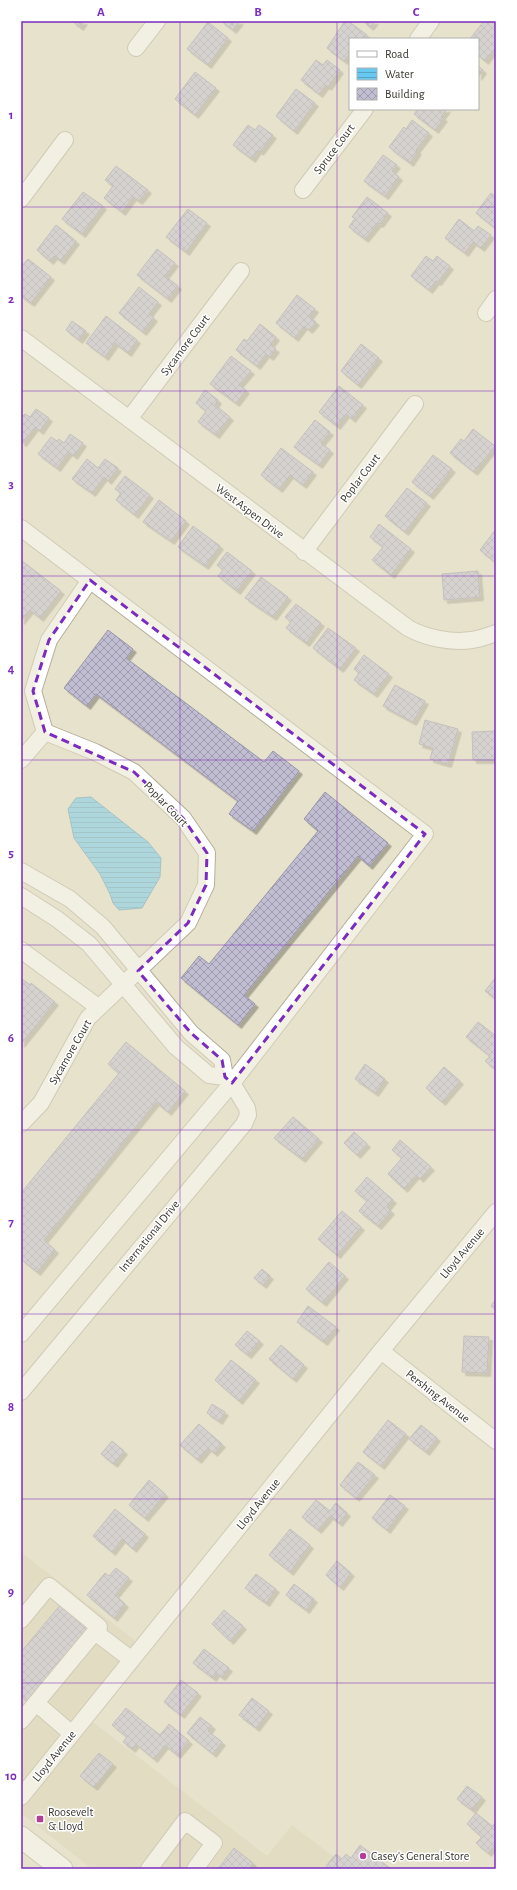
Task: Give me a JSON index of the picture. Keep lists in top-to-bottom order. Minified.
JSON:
{"streets":{"street":["Spruce Court","Sycamore Court","Poplar Court","West Aspen Drive","International Drive","Lloyd Avenue","Pershing Avenue"]},"crossings":[["Sycamore Court","Poplar Court"],["Sycamore Court","West Aspen Drive"],["Poplar Court","West Aspen Drive"],["Poplar Court","International Drive"],["Lloyd Avenue","Pershing Avenue"]],"places":{"transit":["Roosevelt & Lloyd"],"other":["Casey's General Store"]},"legend":["Road","Water","Building"],"grid":{"columns":["A","B","C"],"rows":["1","2","3","4","5","6","7","8","9","10"]}}
